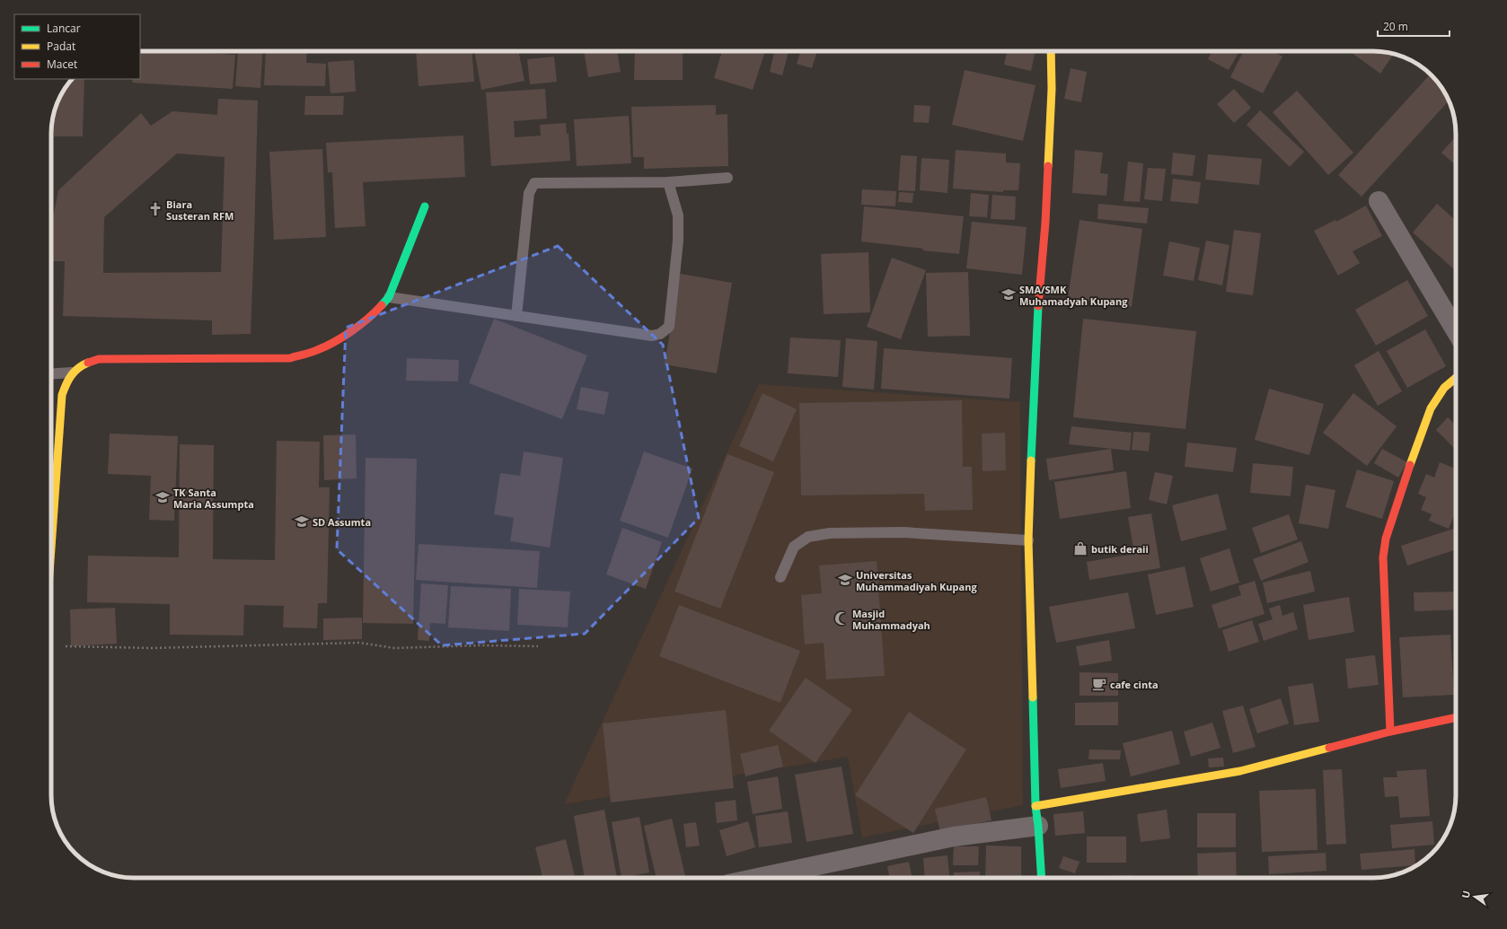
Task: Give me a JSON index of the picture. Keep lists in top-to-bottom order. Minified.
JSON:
{"places":{"church":["Biara Susteran RFM"],"school or university":["SMA/SMK Muhamadyah Kupang","TK Santa Maria Assumpta","SD Assumta","Universitas Muhammadiyah Kupang"],"shop":["butik deraii"],"mosque":["Masjid Muhammadyah"],"cafe":["cafe cinta"]},"legend":["Lancar","Padat","Macet"],"scale_bar":"20 m","north":"left"}
